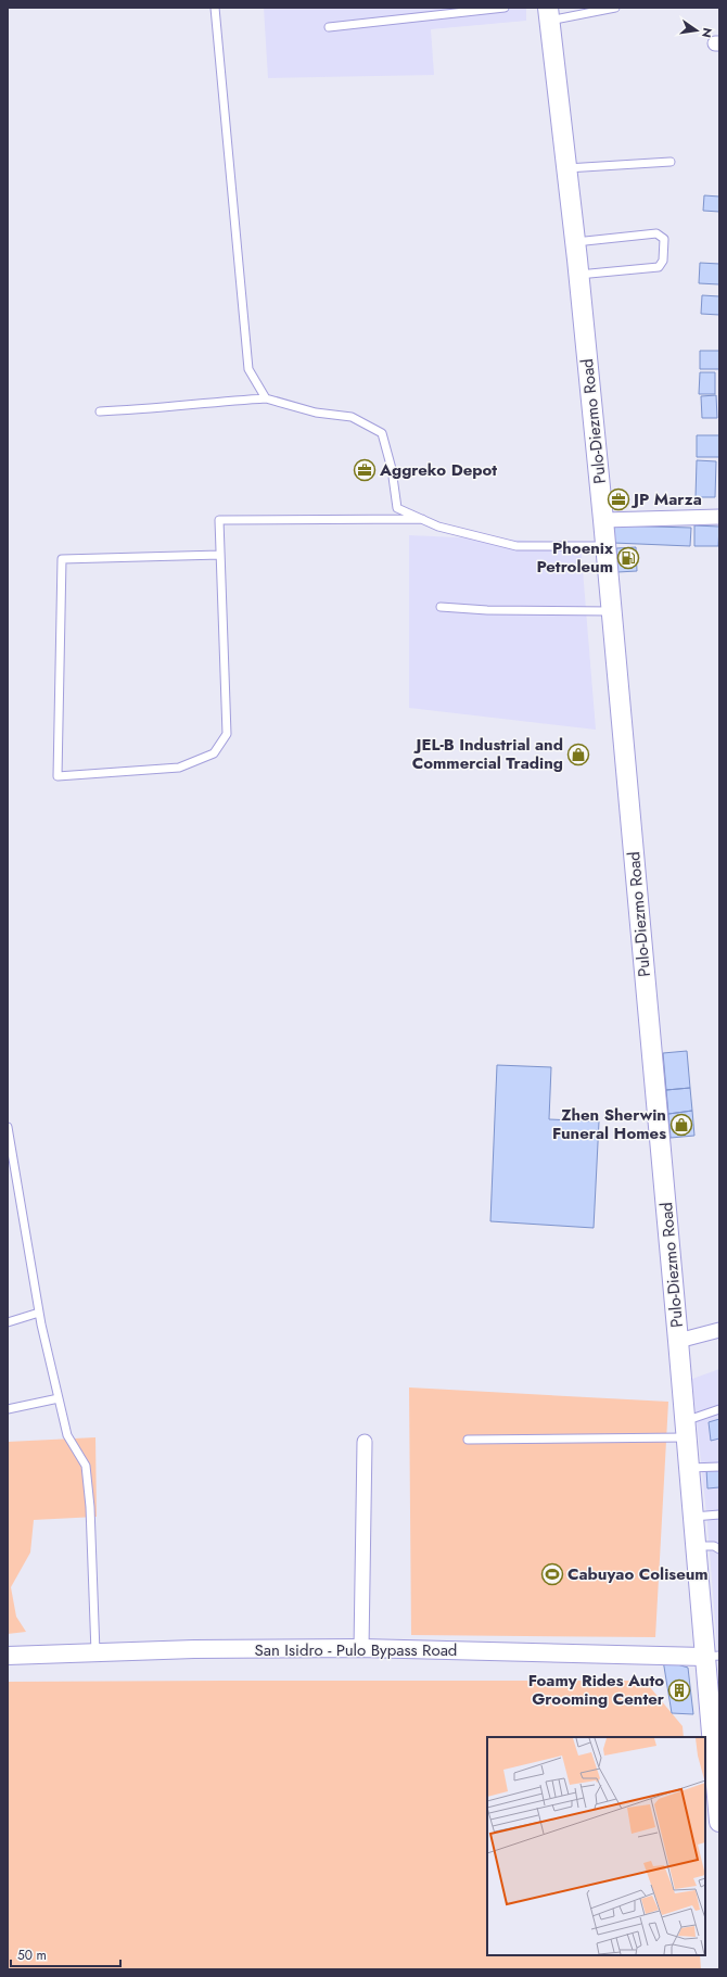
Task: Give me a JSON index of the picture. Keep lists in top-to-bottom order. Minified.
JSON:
{"streets":{"main road":["Pulo-Diezmo Road"],"street":["San Isidro - Pulo Bypass Road"]},"crossings":[["Pulo-Diezmo Road","San Isidro - Pulo Bypass Road"]],"places":{"office":["Aggreko Depot","JP Marza"],"fuel station":["Phoenix Petroleum"],"shop":["JEL-B Industrial and Commercial Trading","Zhen Sherwin Funeral Homes"],"sports":["Cabuyao Coliseum"],"building":["Foamy Rides Auto Grooming Center"]},"scale_bar":"50 m","north":"right"}
